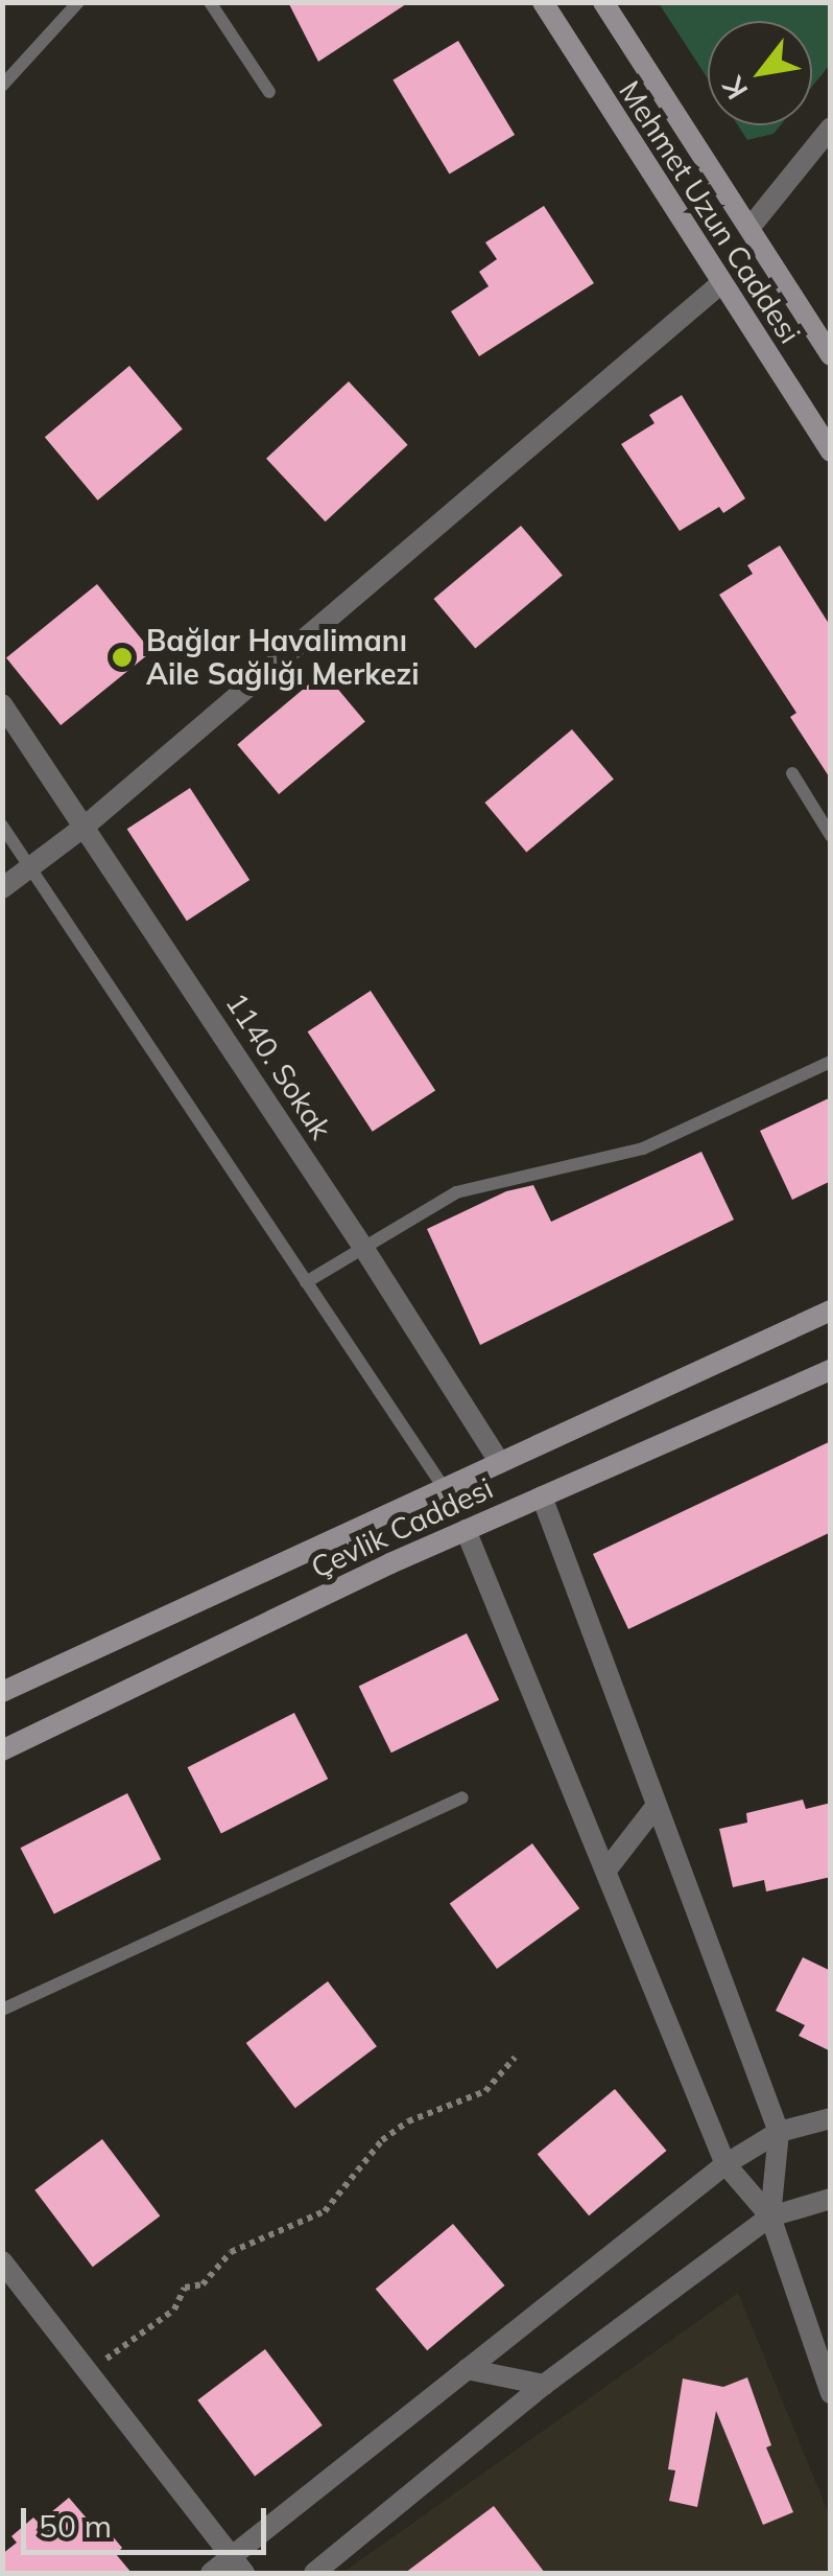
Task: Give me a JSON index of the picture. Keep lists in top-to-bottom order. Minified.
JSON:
{"streets":{"main road":["Mehmet Uzun Caddesi","Çevlik Caddesi"],"street":["1140. Sokak"]},"crossings":[["1140. Sokak","Çevlik Caddesi"]],"places":["Bağlar Havalimanı Aile Sağlığı Merkezi"],"scale_bar":"50 m","north":"bottom left"}
